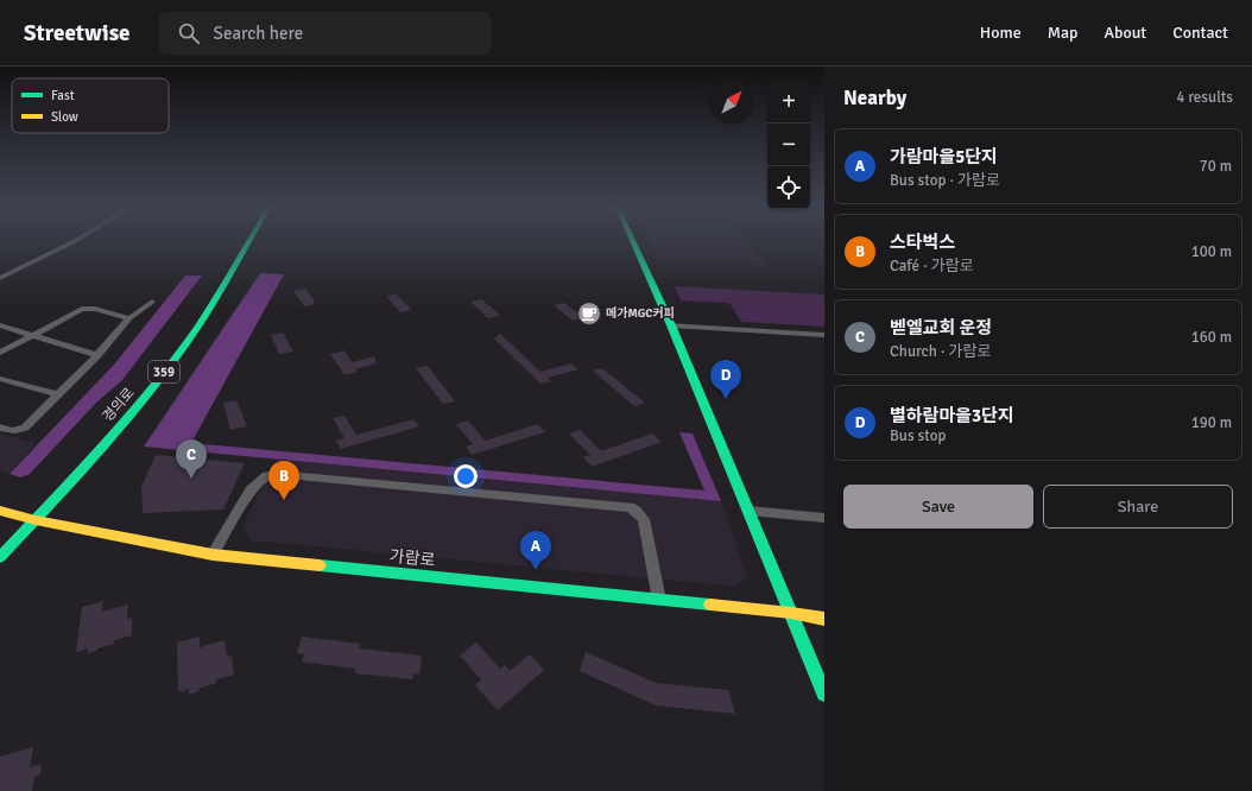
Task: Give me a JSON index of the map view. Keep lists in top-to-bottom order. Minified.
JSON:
{"streets":{"street":["359","경의로","가람로"]},"crossings":[["경의로","가람로"]],"places":{"cafe":["메가MGC커피"]},"legend":["Fast","Slow"],"north":"top right","page":{"header":"Streetwise","search":"Search here","nav":["Home","Map","About","Contact"],"heading":["Nearby","4 results"],"map_buttons":["+","−"],"list":[{"mark":"A","name":"가람마을5단지","note":"Bus stop · 가람로","value":"70 m"},{"mark":"B","name":"스타벅스","note":"Café · 가람로","value":"100 m"},{"mark":"C","name":"벧엘교회 운정","note":"Church · 가람로","value":"160 m"},{"mark":"D","name":"별하람마을3단지","note":"Bus stop","value":"190 m"}],"pins":["D","C","B","A"],"buttons":["Save","Share"]}}
